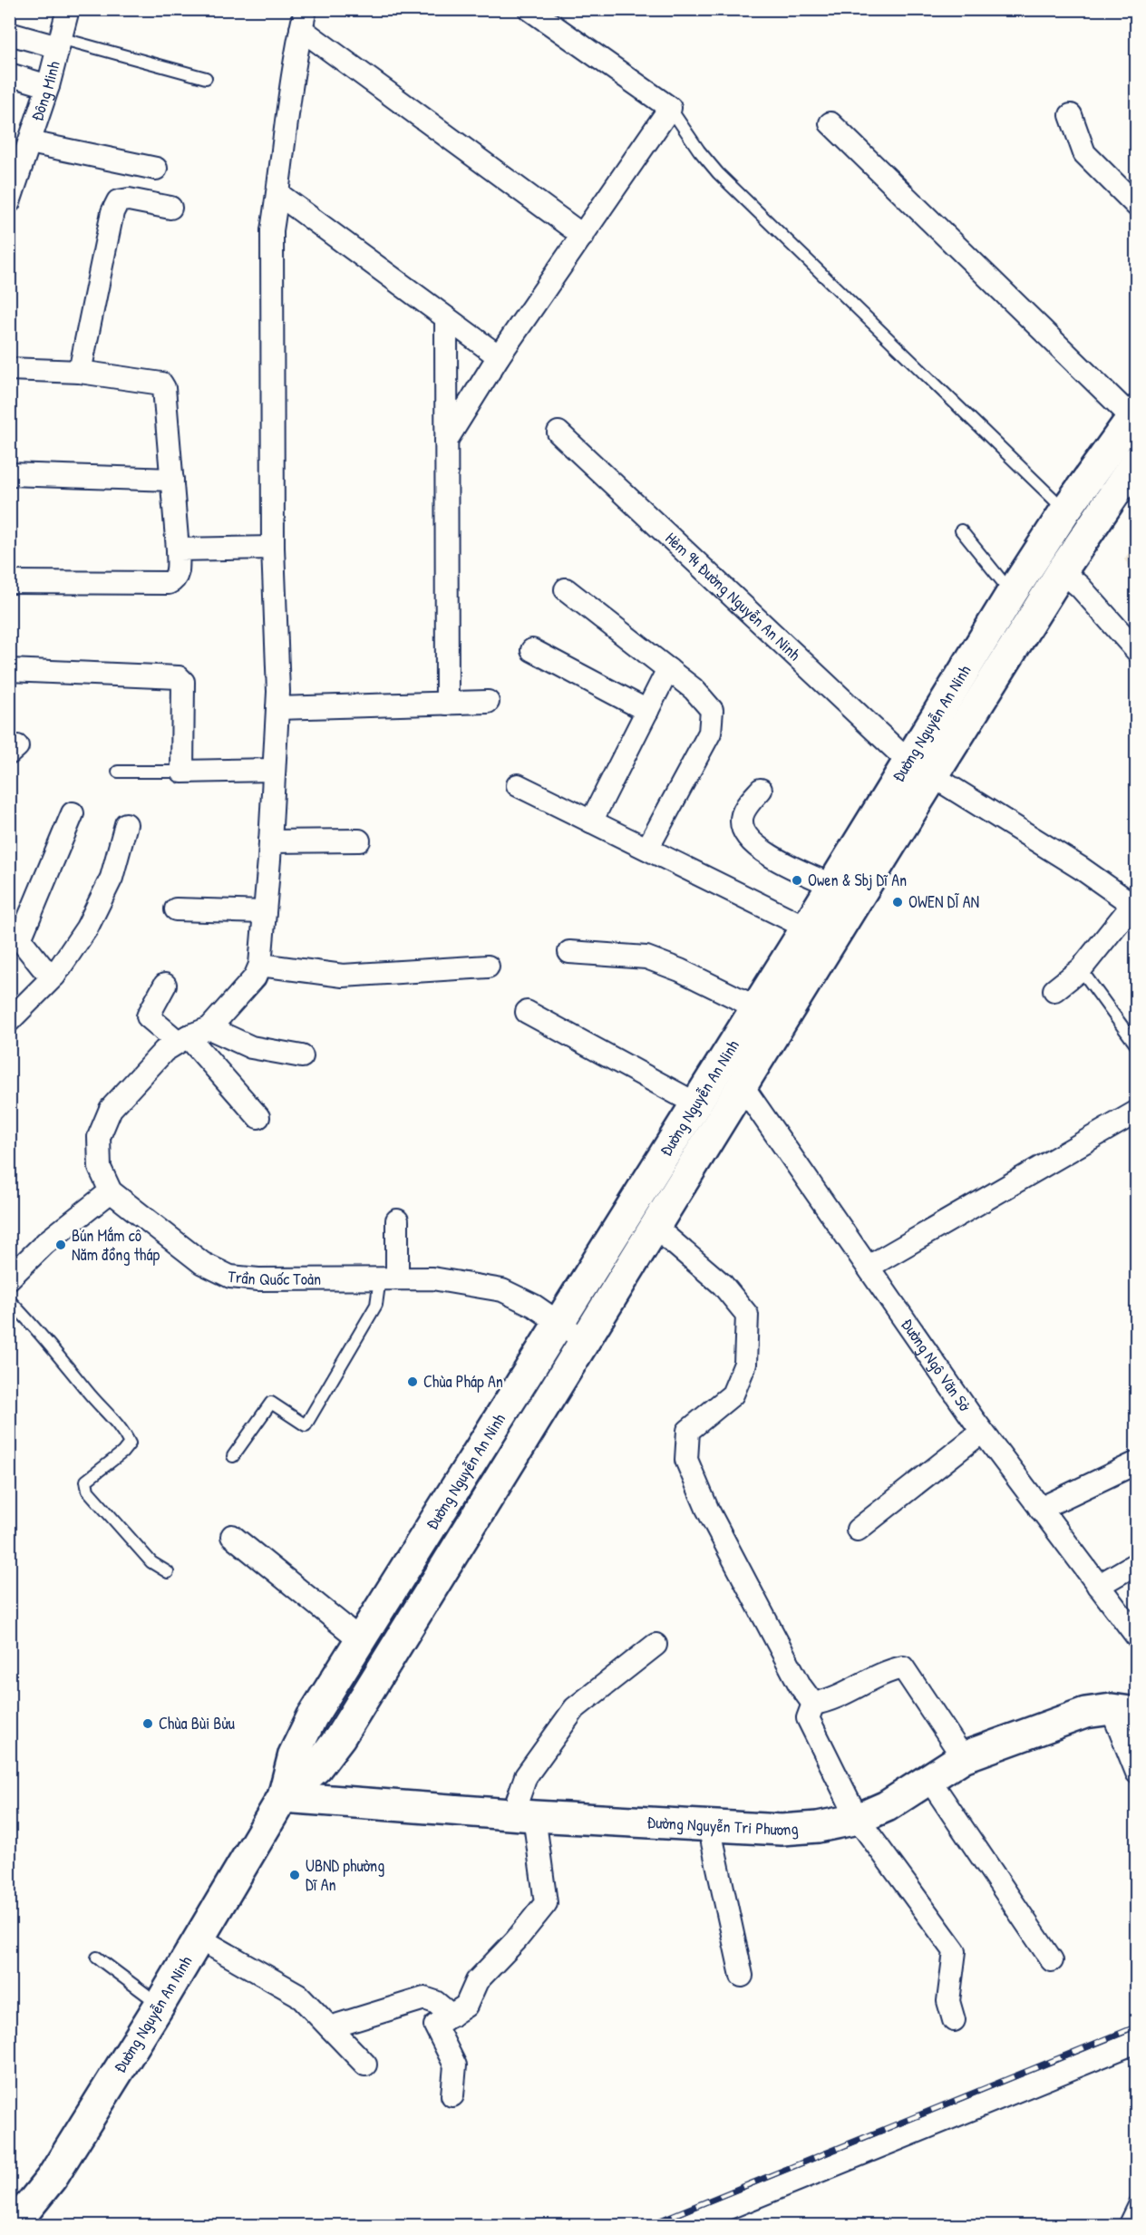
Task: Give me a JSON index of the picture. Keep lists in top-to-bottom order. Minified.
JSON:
{"streets":{"main road":["Đường Nguyễn An Ninh","Đường Nguyễn Tri Phương"],"street":["Đông Minh","Hẻm 94 Đường Nguyễn An Ninh","Trần Quốc Toản","Đường Ngô Văn Sở"]},"crossings":[["Hẻm 94 Đường Nguyễn An Ninh","Đường Nguyễn An Ninh"],["Đường Nguyễn An Ninh","Trần Quốc Toản"],["Đường Nguyễn An Ninh","Đường Ngô Văn Sở"],["Đường Nguyễn An Ninh","Đường Nguyễn Tri Phương"]],"places":["Owen & Sbj Dĩ An","OWEN DĨ AN","Bún Mắm cô Năm đồng tháp","Chùa Pháp An","Chùa Bùi Bửu","UBND phường Dĩ An"]}
